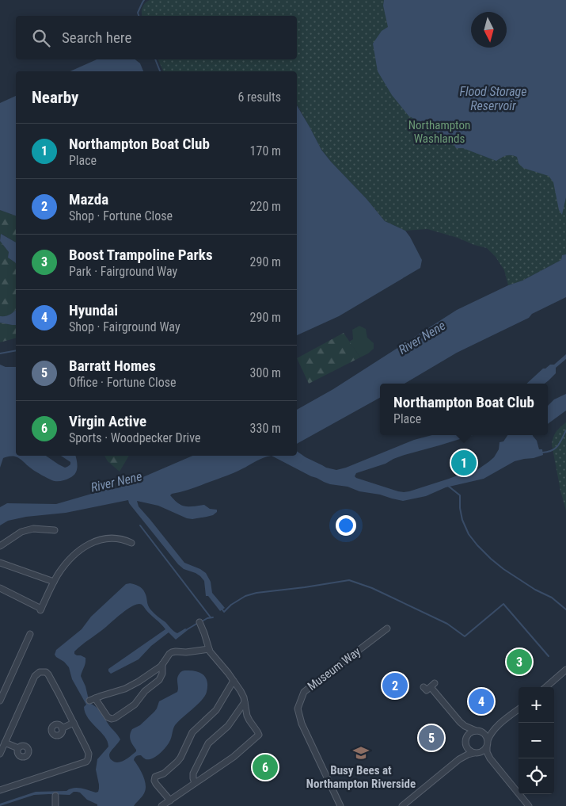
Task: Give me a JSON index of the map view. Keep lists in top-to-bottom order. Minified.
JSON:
{"streets":{"street":["Museum Way"]},"water":["Flood Storage Reservoir","River Nene"],"parks":["Northampton Washlands"],"places":{"school or university":["Busy Bees at Northampton Riverside"]},"north":"bottom","page":{"search":"Search here","heading":["Nearby","6 results"],"list":[{"mark":"1","name":"Northampton Boat Club","note":"Place","value":"170 m"},{"mark":"2","name":"Mazda","note":"Shop · Fortune Close","value":"220 m"},{"mark":"3","name":"Boost Trampoline Parks","note":"Park · Fairground Way","value":"290 m"},{"mark":"4","name":"Hyundai","note":"Shop · Fairground Way","value":"290 m"},{"mark":"5","name":"Barratt Homes","note":"Office · Fortune Close","value":"300 m"},{"mark":"6","name":"Virgin Active","note":"Sports · Woodpecker Drive","value":"330 m"}],"popup":["Northampton Boat Club","Place"],"pins":["1","3","2","4","5","6"],"map_buttons":["+","−"]}}
